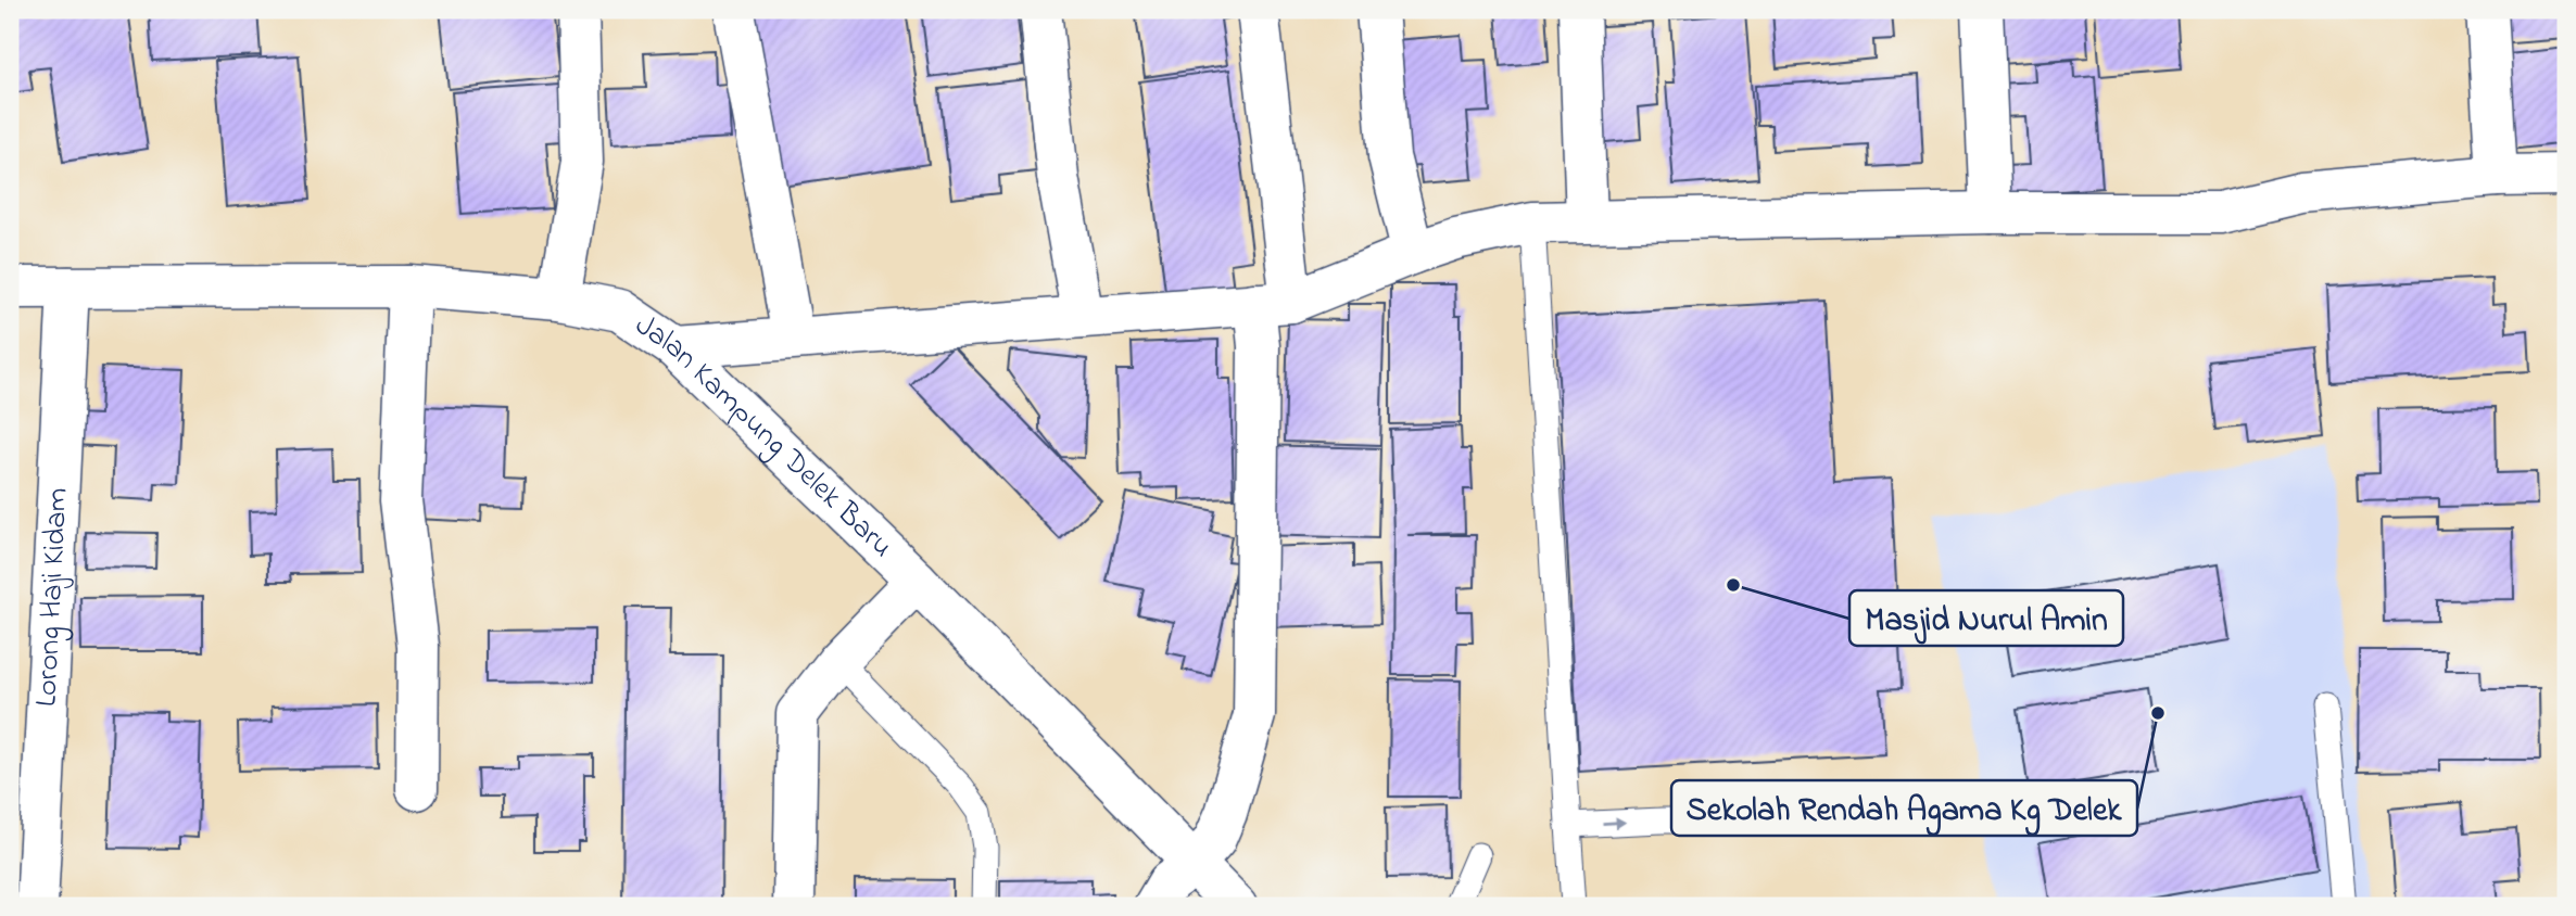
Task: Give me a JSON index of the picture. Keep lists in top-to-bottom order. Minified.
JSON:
{"streets":{"street":["Jalan Kampung Delek Baru","Lorong Haji Kidam"]},"crossings":[["Jalan Kampung Delek Baru","Lorong Haji Kidam"]],"places":["Masjid Nurul Amin","Sekolah Rendah Agama Kg Delek"]}
